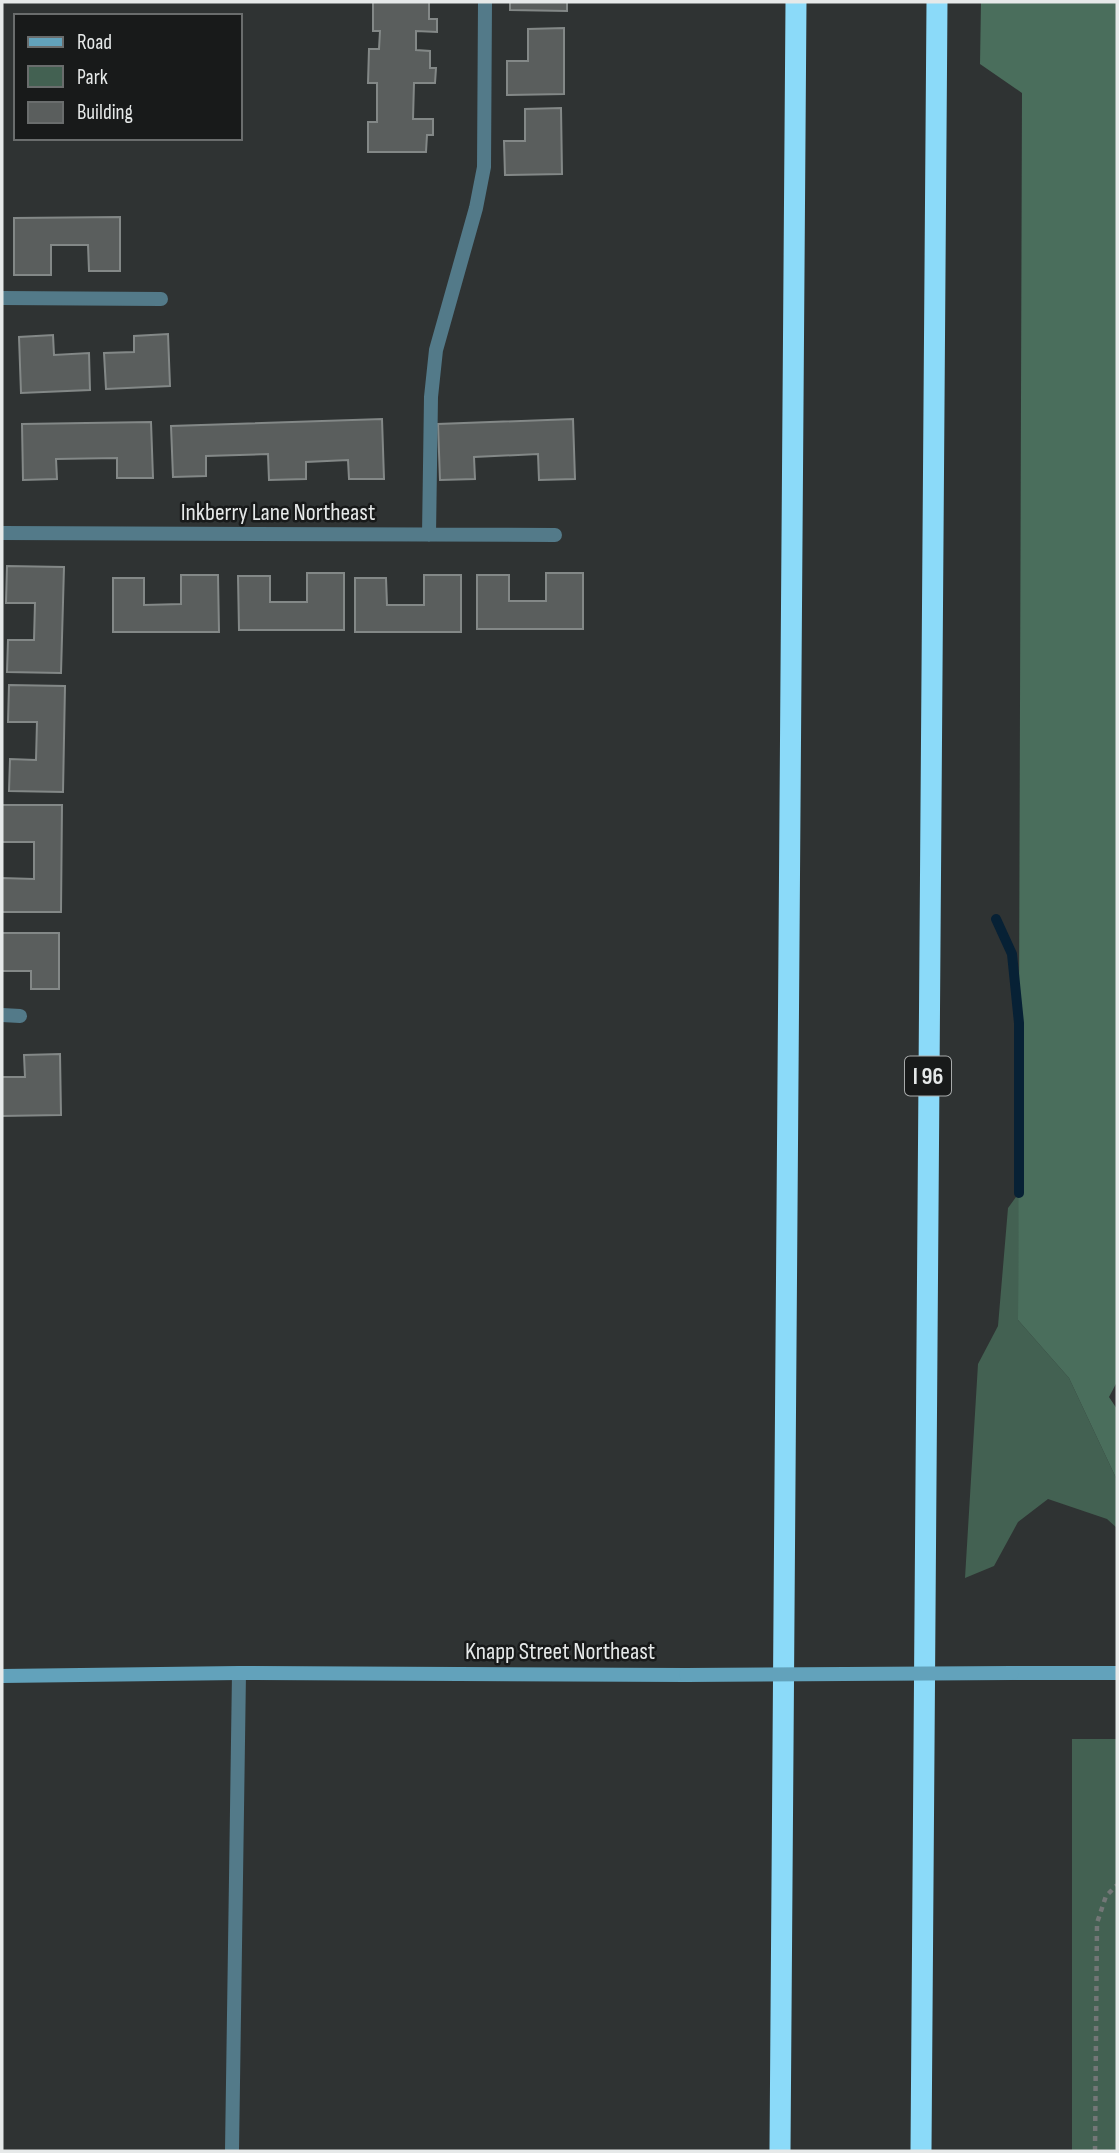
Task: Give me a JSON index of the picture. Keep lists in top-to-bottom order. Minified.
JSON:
{"streets":{"highway":["I 96"],"main road":["Knapp Street Northeast"],"street":["Inkberry Lane Northeast"]},"legend":["Road","Park","Building"]}
